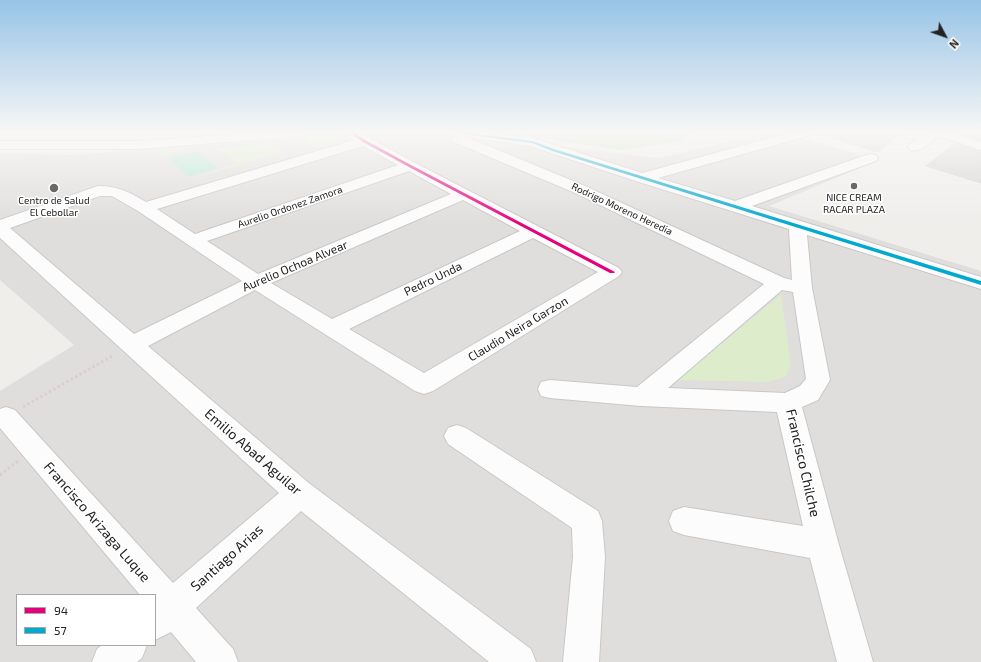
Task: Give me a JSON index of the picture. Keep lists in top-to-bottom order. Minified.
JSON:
{"streets":{"street":["Aurelio Ordonez Zamora","Rodrigo Moreno Heredia","Aurelio Ochoa Alvear","Pedro Unda","Claudio Neira Garzon","Emilio Abad Aguilar","Francisco Chilche","Francisco Arizaga Luque","Santiago Arias"]},"crossings":[["Rodrigo Moreno Heredia","Francisco Chilche"],["Aurelio Ochoa Alvear","Emilio Abad Aguilar"],["Pedro Unda","Claudio Neira Garzon"],["Emilio Abad Aguilar","Santiago Arias"],["Francisco Arizaga Luque","Santiago Arias"]],"places":["NICE CREAM RACAR PLAZA","Centro de Salud El Cebollar"],"lines":["transit line 94","transit line 57"],"legend":["94","57"],"north":"bottom right"}
